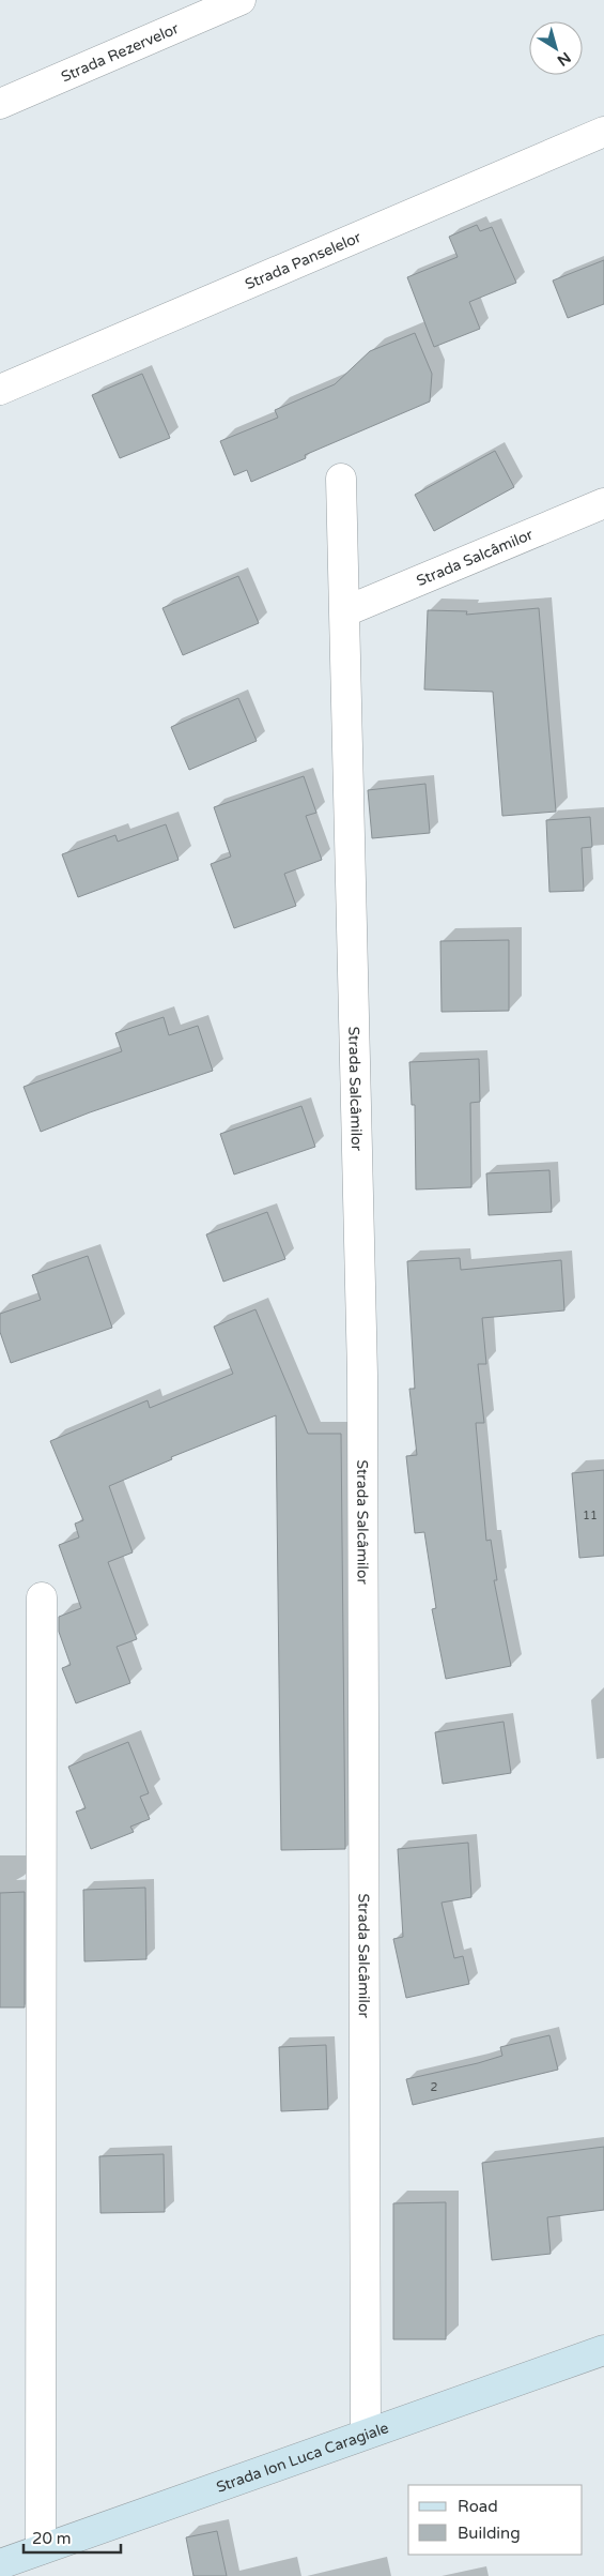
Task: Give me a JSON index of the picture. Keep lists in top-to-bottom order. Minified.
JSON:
{"streets":{"main road":["Strada Ion Luca Caragiale"],"street":["Strada Rezervelor","Strada Panselelor","Strada Salcâmilor"]},"crossings":[["Strada Salcâmilor","Strada Ion Luca Caragiale"]],"house_numbers":["11","2"],"legend":["Road","Building"],"scale_bar":"20 m","north":"bottom right"}
